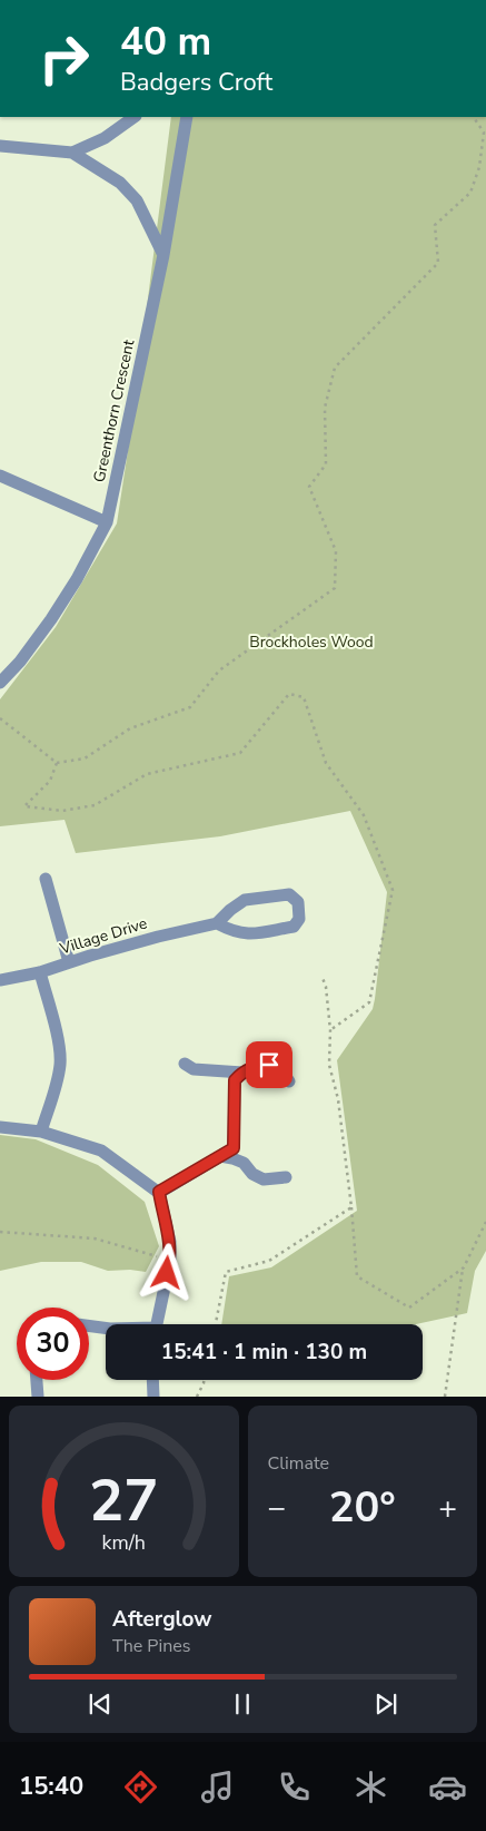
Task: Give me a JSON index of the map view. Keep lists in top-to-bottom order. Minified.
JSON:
{"streets":{"street":["Greenthorn Crescent","Village Drive"]},"parks":["Brockholes Wood"],"page":{"turn":["40 m","Badgers Croft"],"limit":"30","trip":"15:41 · 1 min · 130 m","tile":"Climate","heat":["−","20°","+"],"song":["Afterglow","The Pines"],"tabs":"15:40","gauge":["27","km/h"]}}
